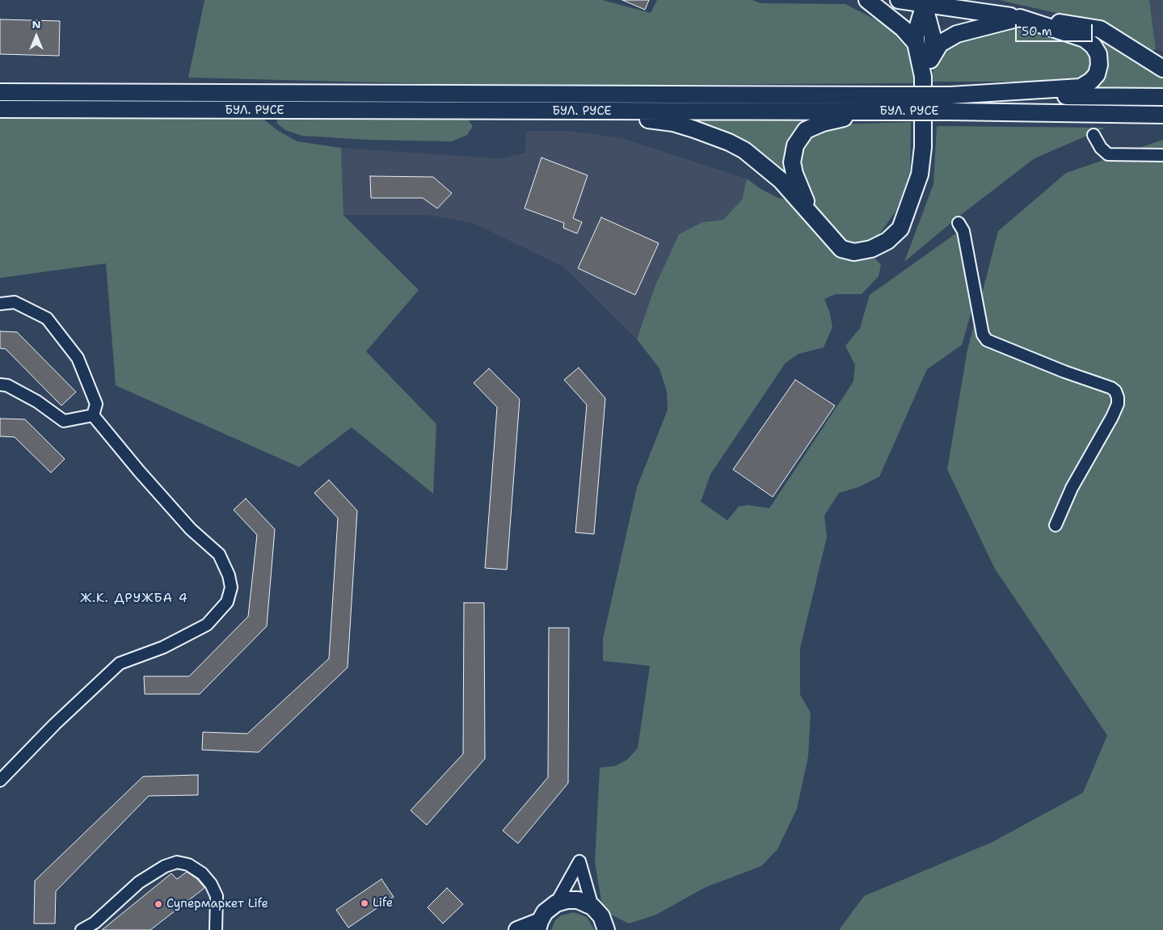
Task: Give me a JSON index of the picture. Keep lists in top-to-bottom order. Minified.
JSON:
{"streets":{"main road":["БУЛ. РУСЕ"]},"districts":["Ж.К. ДРУЖБА 4"],"places":["Life","Супермаркет Life"],"scale_bar":"50 m","north":"top"}
